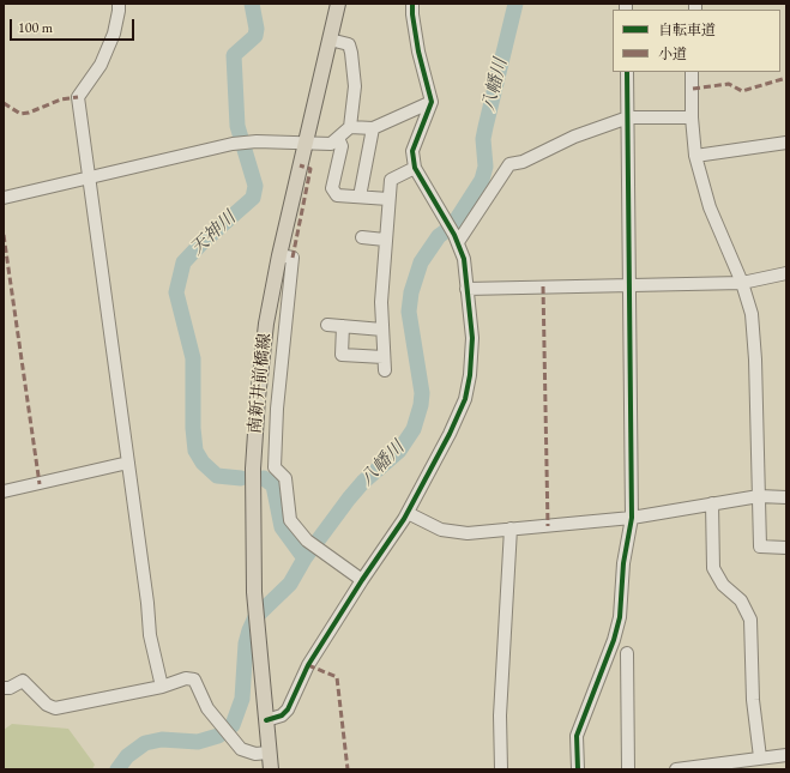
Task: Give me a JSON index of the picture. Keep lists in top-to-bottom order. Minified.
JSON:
{"streets":{"main road":["南新井前橋線"]},"water":["八幡川","天神川"],"legend":["自転車道","小道"],"scale_bar":"100 m"}
